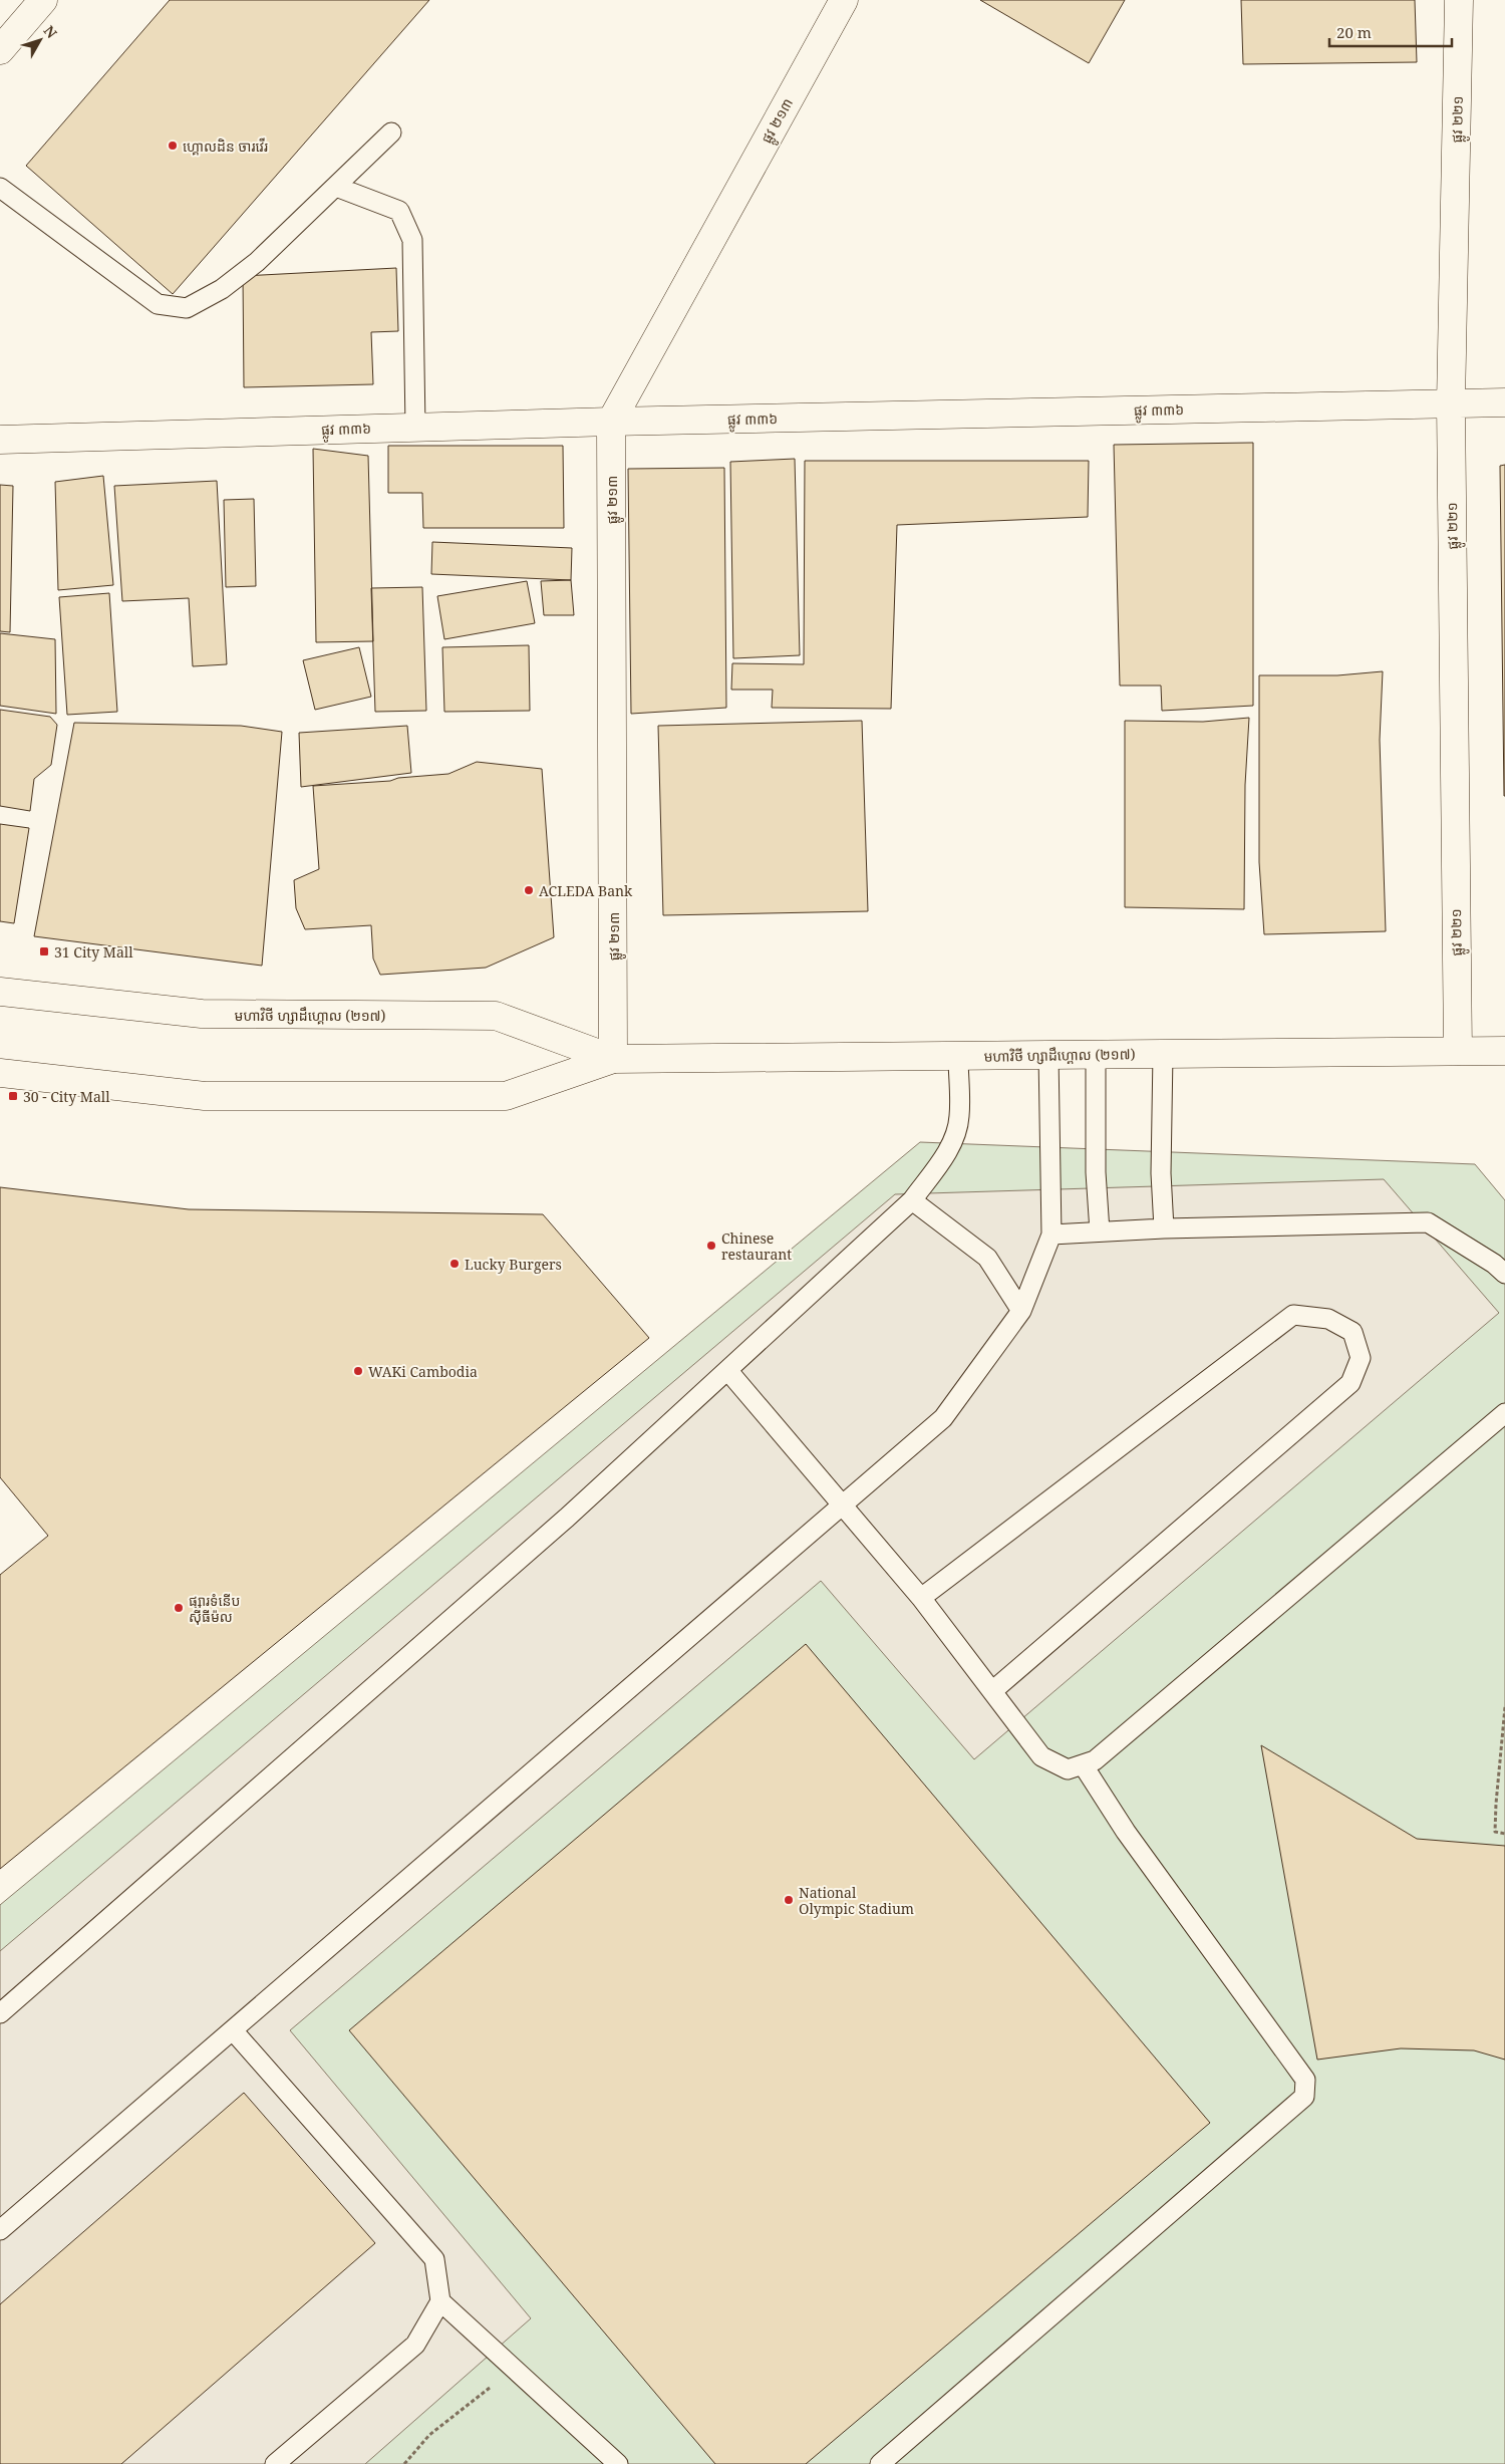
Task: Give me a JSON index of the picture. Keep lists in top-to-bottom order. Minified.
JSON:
{"streets":{"street":["ផ្លូវ ២២១","ផ្លូវ ២១៣","ផ្លូវ ៣៣៦","មហាវិថី ហ្សាដឹហ្គោល (២១៧)"]},"crossings":[["ផ្លូវ ២២១","ផ្លូវ ៣៣៦"],["ផ្លូវ ២២១","មហាវិថី ហ្សាដឹហ្គោល (២១៧)"],["ផ្លូវ ២១៣","ផ្លូវ ៣៣៦"],["ផ្លូវ ២១៣","មហាវិថី ហ្សាដឹហ្គោល (២១៧)"]],"places":{"other":["ហ្គោលដិន ចារវើរ","ACLEDA Bank","Chinese restaurant","Lucky Burgers","WAKi Cambodia","ផ្សារទំនើប ស៊ីធីម៉ល","National Olympic Stadium"],"transit":["31 City Mall","30 - City Mall"]},"scale_bar":"20 m","north":"top right"}
